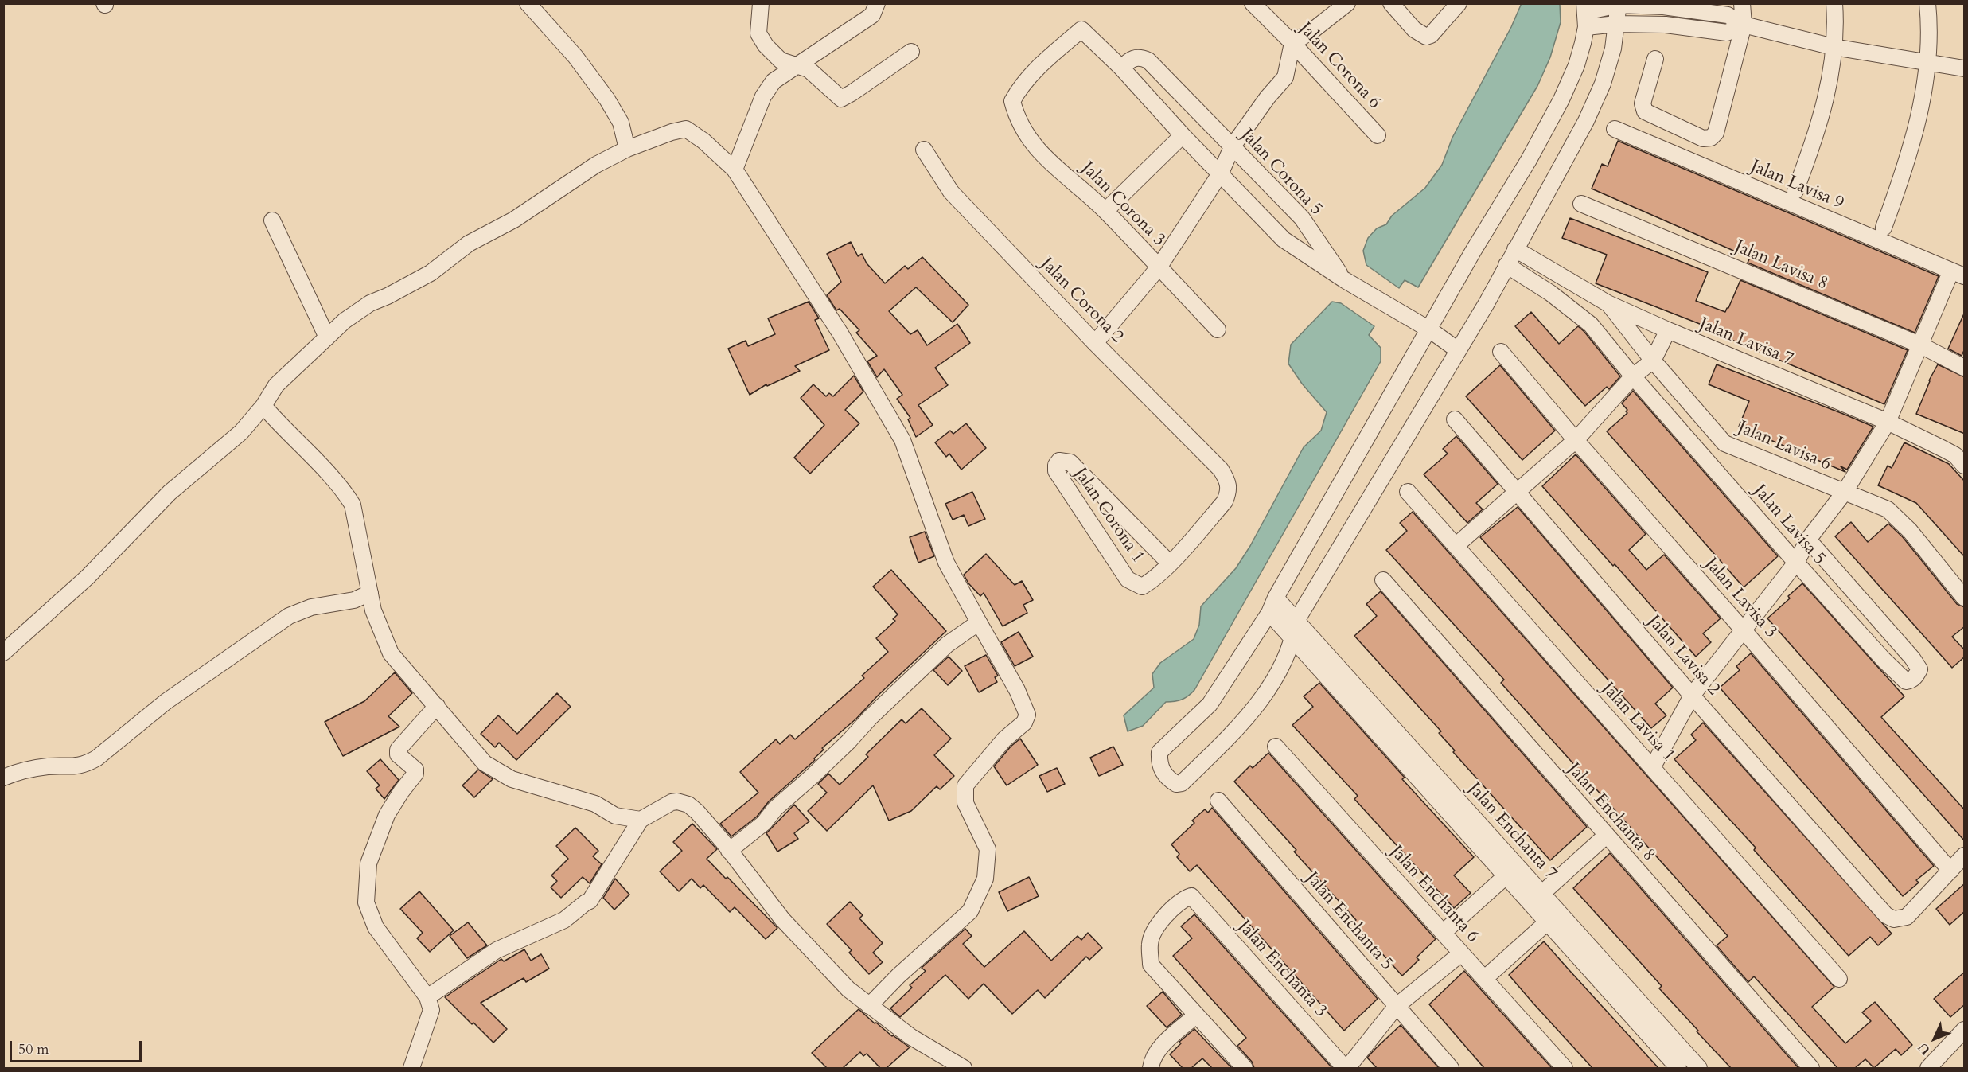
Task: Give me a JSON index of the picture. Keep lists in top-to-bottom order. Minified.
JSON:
{"streets":{"street":["Jalan Corona 6","Jalan Corona 5","Jalan Lavisa 9","Jalan Corona 3","Jalan Lavisa 8","Jalan Corona 2","Jalan Lavisa 7","Jalan Lavisa 6","Jalan Corona 1","Jalan Lavisa 5","Jalan Lavisa 3","Jalan Lavisa 2","Jalan Lavisa 1","Jalan Enchanta 8","Jalan Enchanta 7","Jalan Enchanta 6","Jalan Enchanta 5","Jalan Enchanta 3"]},"crossings":[["Jalan Corona 5","Jalan Corona 3"],["Jalan Corona 2","Jalan Corona 1"],["Jalan Lavisa 7","Jalan Lavisa 6"],["Jalan Lavisa 3","Jalan Lavisa 2"]],"scale_bar":"50 m","north":"bottom left"}
